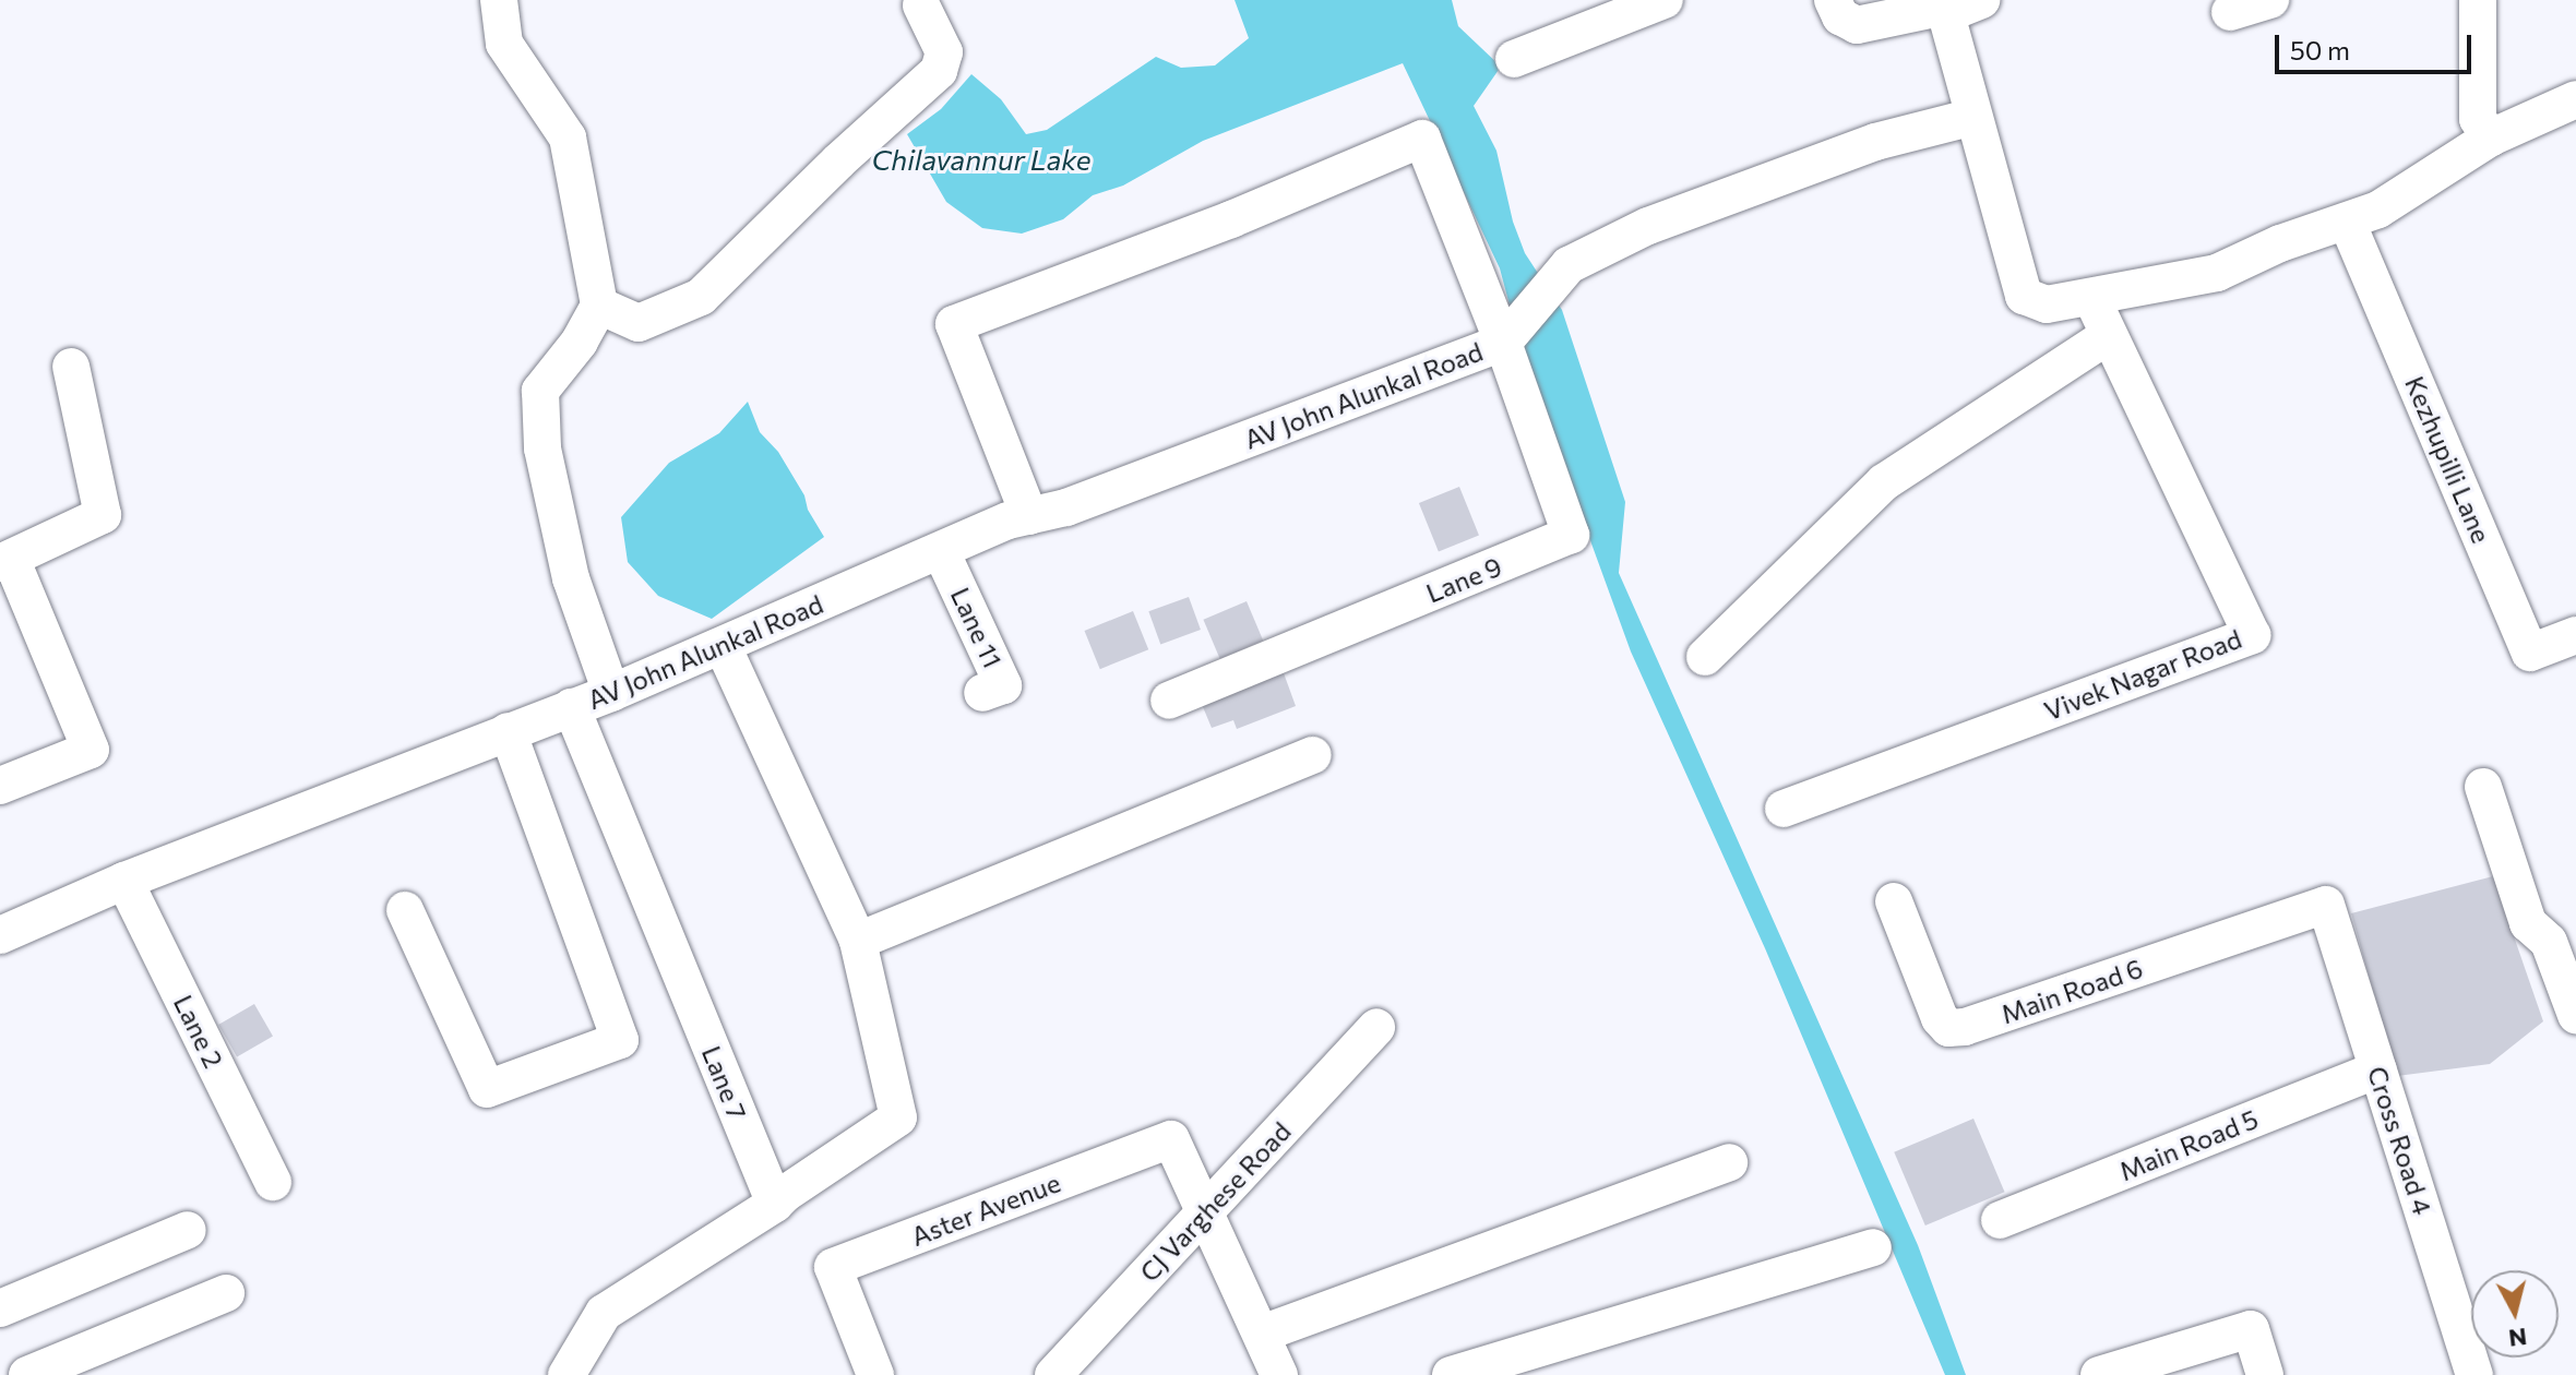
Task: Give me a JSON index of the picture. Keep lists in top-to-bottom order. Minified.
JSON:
{"streets":{"street":["AV John Alunkal Road","Kezhupilli Lane","Lane 9","Lane 11","Vivek Nagar Road","Main Road 6","Lane 2","Lane 7","Cross Road 4","Main Road 5","CJ Varghese Road","Aster Avenue"]},"crossings":[["AV John Alunkal Road","Lane 9"],["AV John Alunkal Road","Lane 11"],["AV John Alunkal Road","Lane 2"],["AV John Alunkal Road","Lane 7"],["Main Road 6","Cross Road 4"],["Cross Road 4","Main Road 5"],["CJ Varghese Road","Aster Avenue"]],"water":["Chilavannur Lake"],"scale_bar":"50 m","north":"bottom"}
